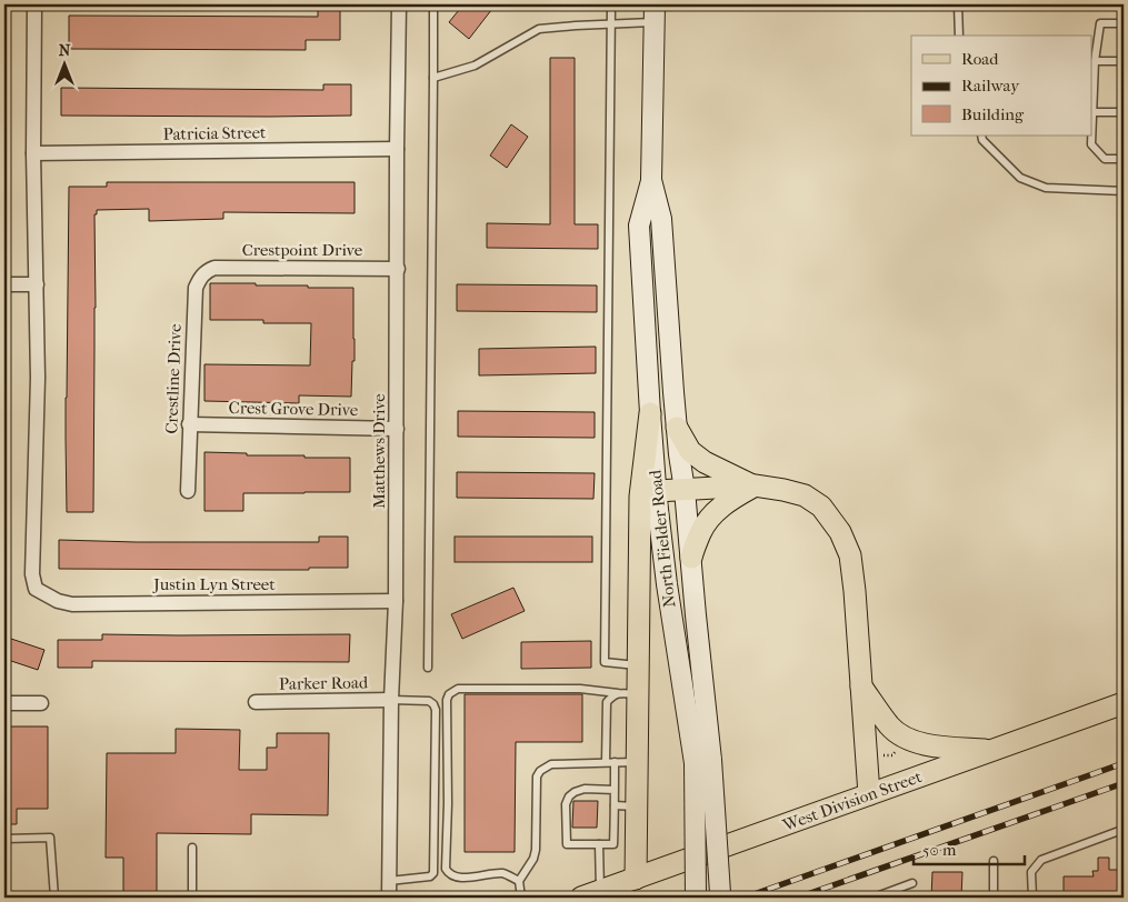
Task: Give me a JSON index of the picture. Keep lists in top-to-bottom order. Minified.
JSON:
{"streets":{"main road":["North Fielder Road","West Division Street"],"street":["Patricia Street","Crestpoint Drive","Crestline Drive","Crest Grove Drive","Matthews Drive","Justin Lyn Street","Parker Road"]},"crossings":[["Patricia Street","Matthews Drive"],["Crestpoint Drive","Crestline Drive"],["Crestpoint Drive","Matthews Drive"],["Crestline Drive","Crest Grove Drive"],["Crest Grove Drive","Matthews Drive"],["Matthews Drive","Justin Lyn Street"],["Matthews Drive","Parker Road"]],"legend":["Road","Railway","Building"],"scale_bar":"50 m","north":"top"}
